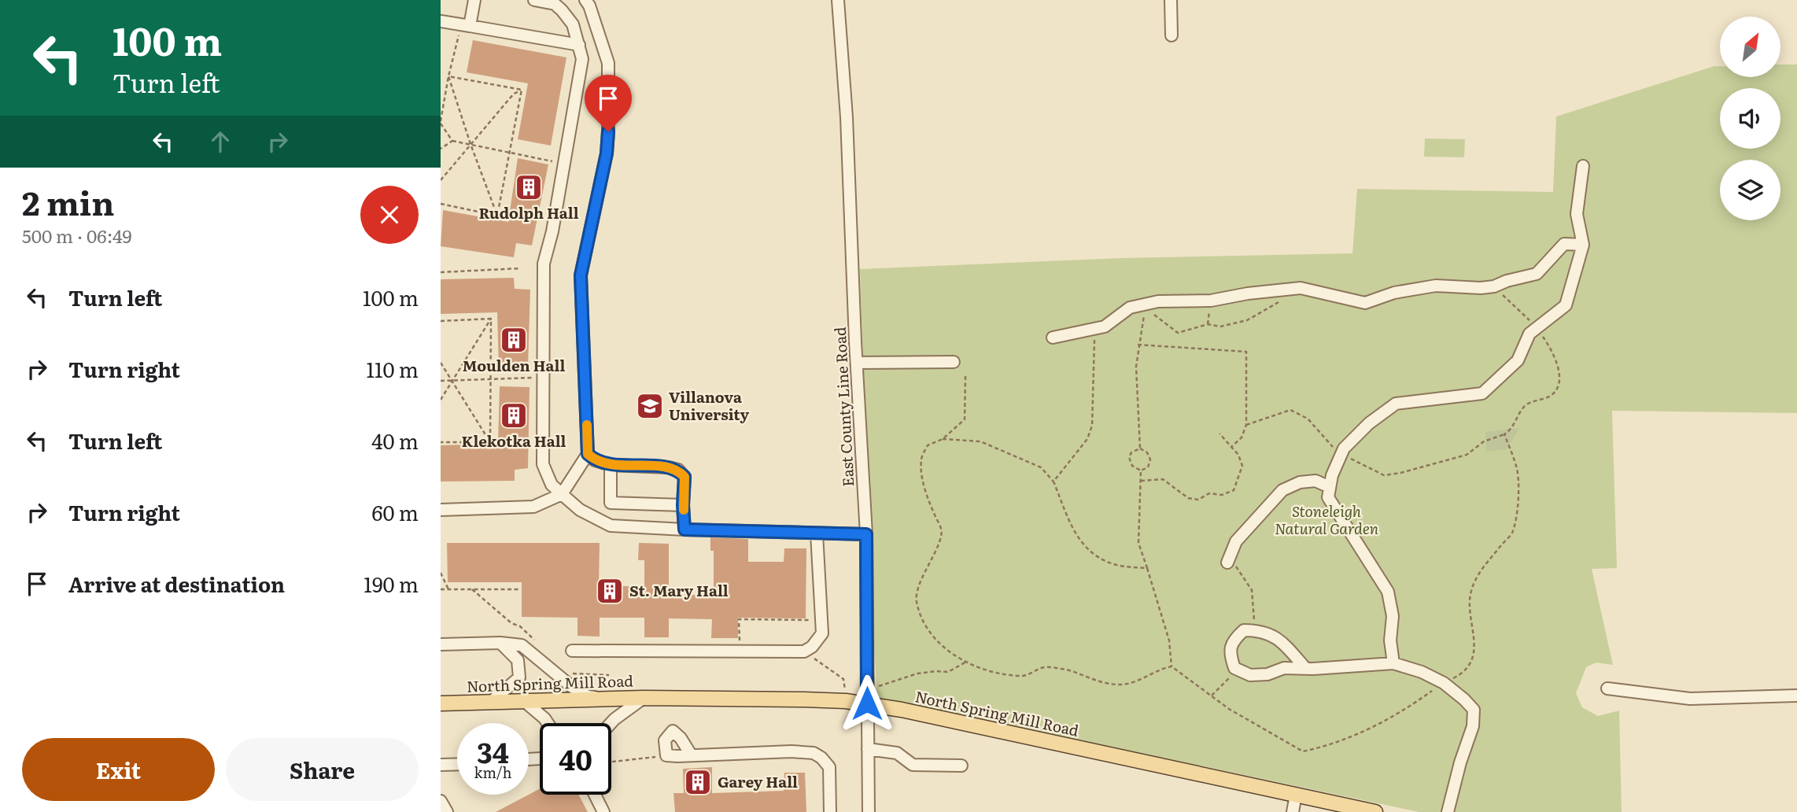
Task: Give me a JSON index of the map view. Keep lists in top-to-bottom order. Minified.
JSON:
{"streets":{"main road":["North Spring Mill Road"],"street":["East County Line Road"]},"crossings":[["East County Line Road","North Spring Mill Road"]],"parks":["Stoneleigh Natural Garden"],"places":{"building":["Rudolph Hall","Moulden Hall","Klekotka Hall","St. Mary Hall","Garey Hall"],"school or university":["Villanova University"]},"north":"top right","page":{"turn":["100 m","Turn left"],"heading":["2 min","500 m · 06:49"],"list":[{"name":"Turn left","value":"100 m"},{"name":"Turn right","value":"110 m"},{"name":"Turn left","value":"40 m"},{"name":"Turn right","value":"60 m"},{"name":"Arrive at destination","value":"190 m"}],"speed":"34 km/h","limit":"40","buttons":["Exit","Share"]}}
